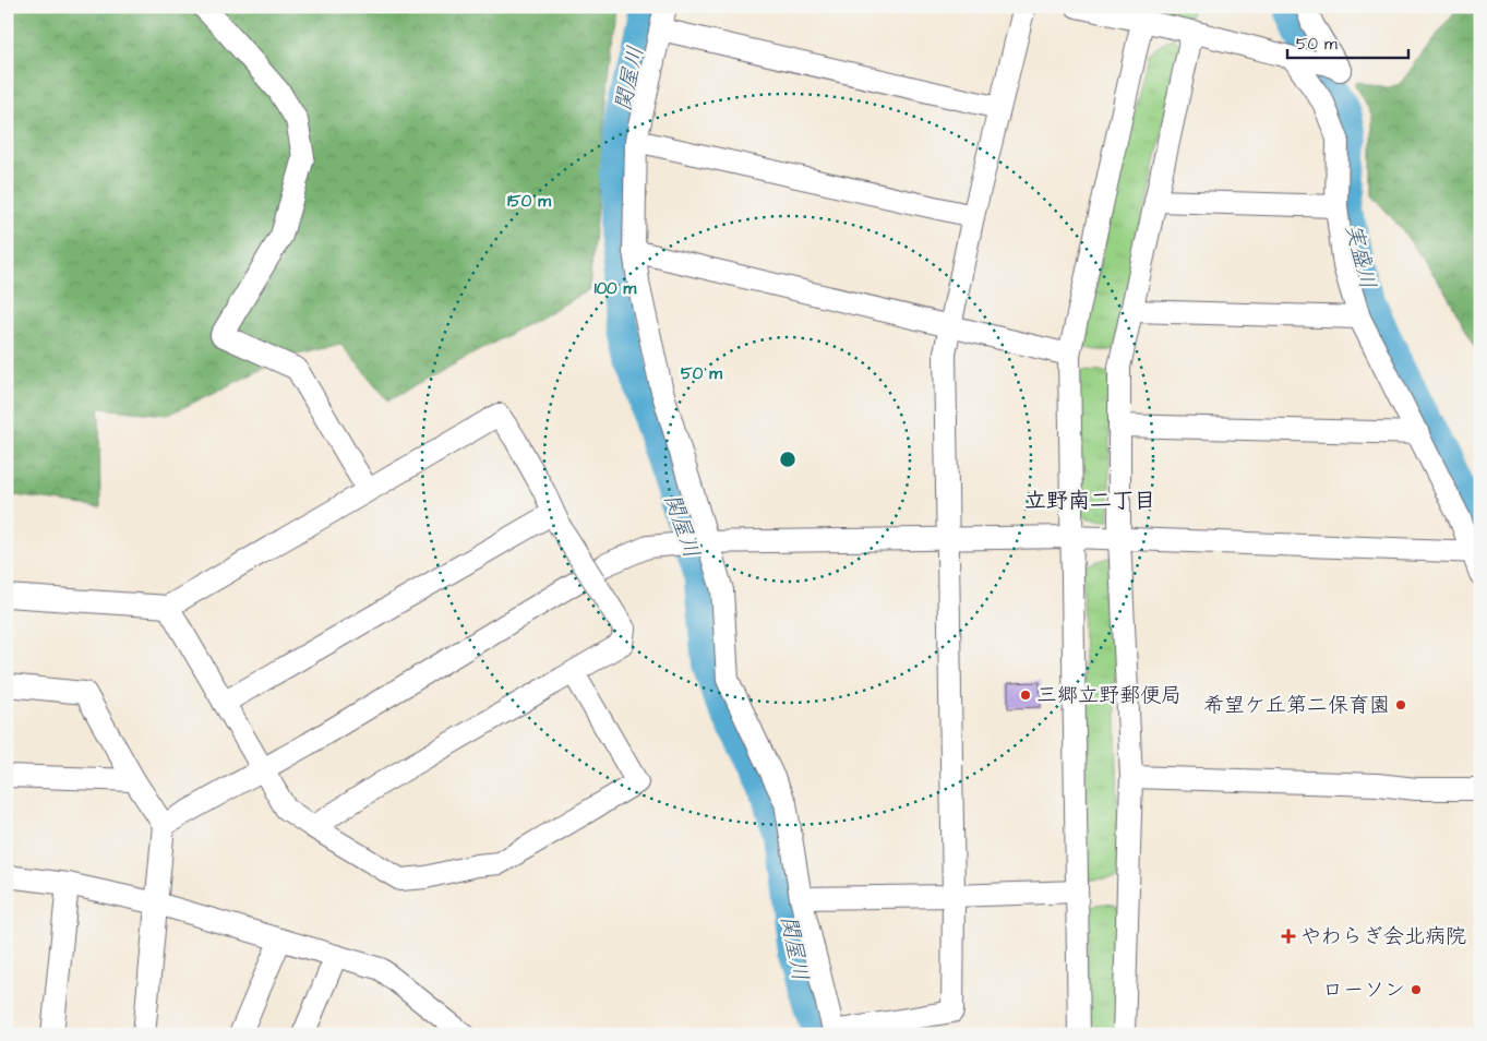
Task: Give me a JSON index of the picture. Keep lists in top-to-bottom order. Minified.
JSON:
{"districts":["立野南二丁目"],"water":["関屋川","実盛川"],"places":{"other":["三郷立野郵便局","希望ケ丘第二保育園","ローソン"],"health":["やわらぎ会北病院"]},"scale_bar":"50 m","rings":["150 m","100 m","50 m"]}
